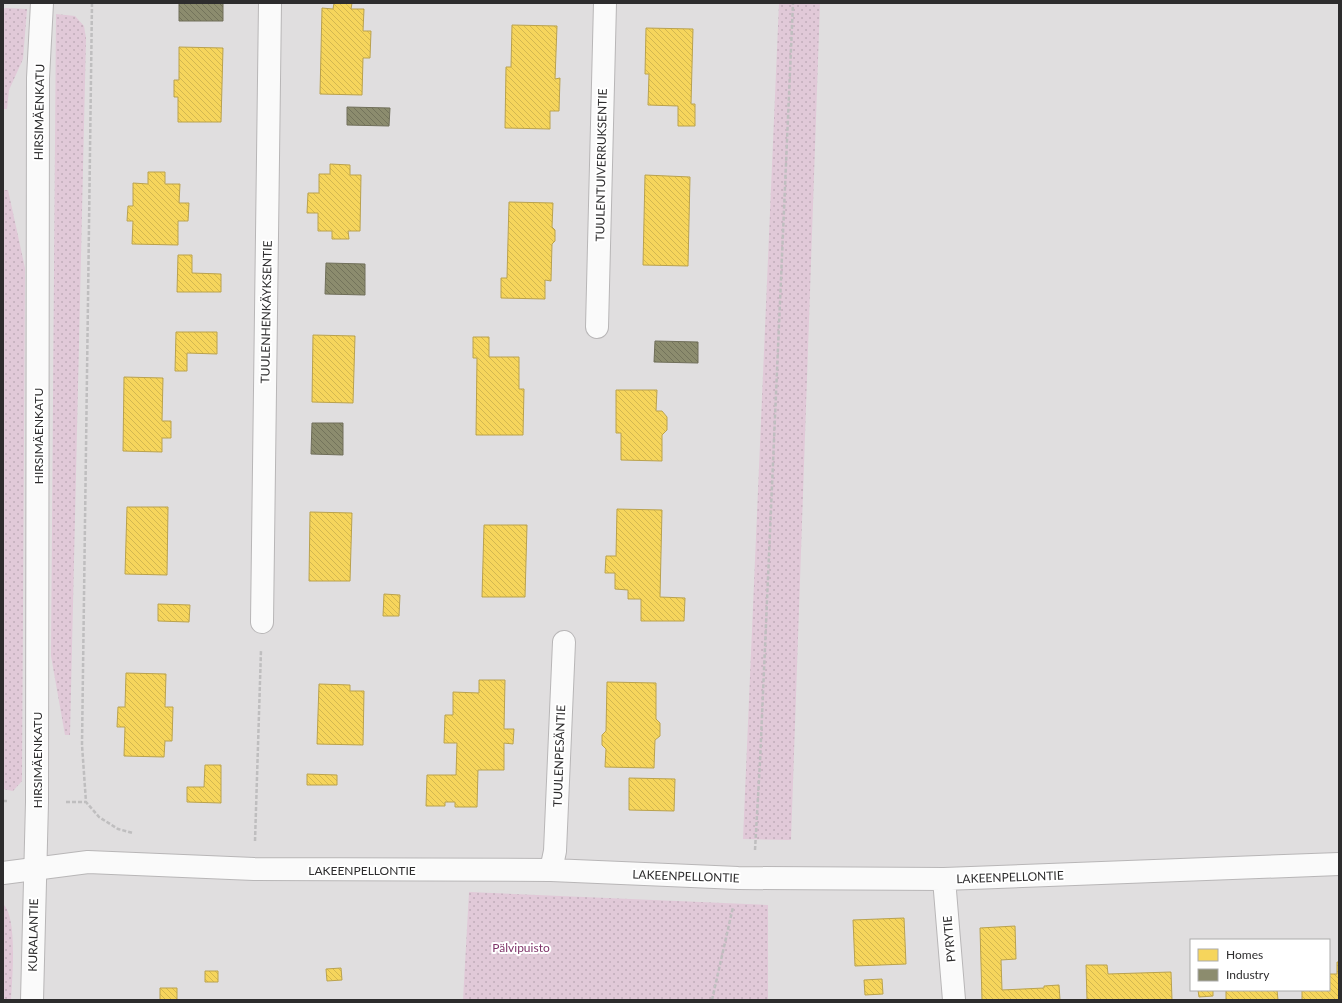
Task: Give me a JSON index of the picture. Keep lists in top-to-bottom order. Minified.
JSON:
{"streets":{"street":["HIRSIMÄENKATU","TUULENTUIVERRUKSENTIE","TUULENHENKÄYKSENTIE","TUULENPESÄNTIE","LAKEENPELLONTIE","KURALANTIE","PYRYTIE"]},"crossings":[["HIRSIMÄENKATU","LAKEENPELLONTIE"],["HIRSIMÄENKATU","KURALANTIE"],["TUULENPESÄNTIE","LAKEENPELLONTIE"],["LAKEENPELLONTIE","KURALANTIE"],["LAKEENPELLONTIE","PYRYTIE"]],"parks":["Pälvipuisto"],"legend":["Homes","Industry"]}
